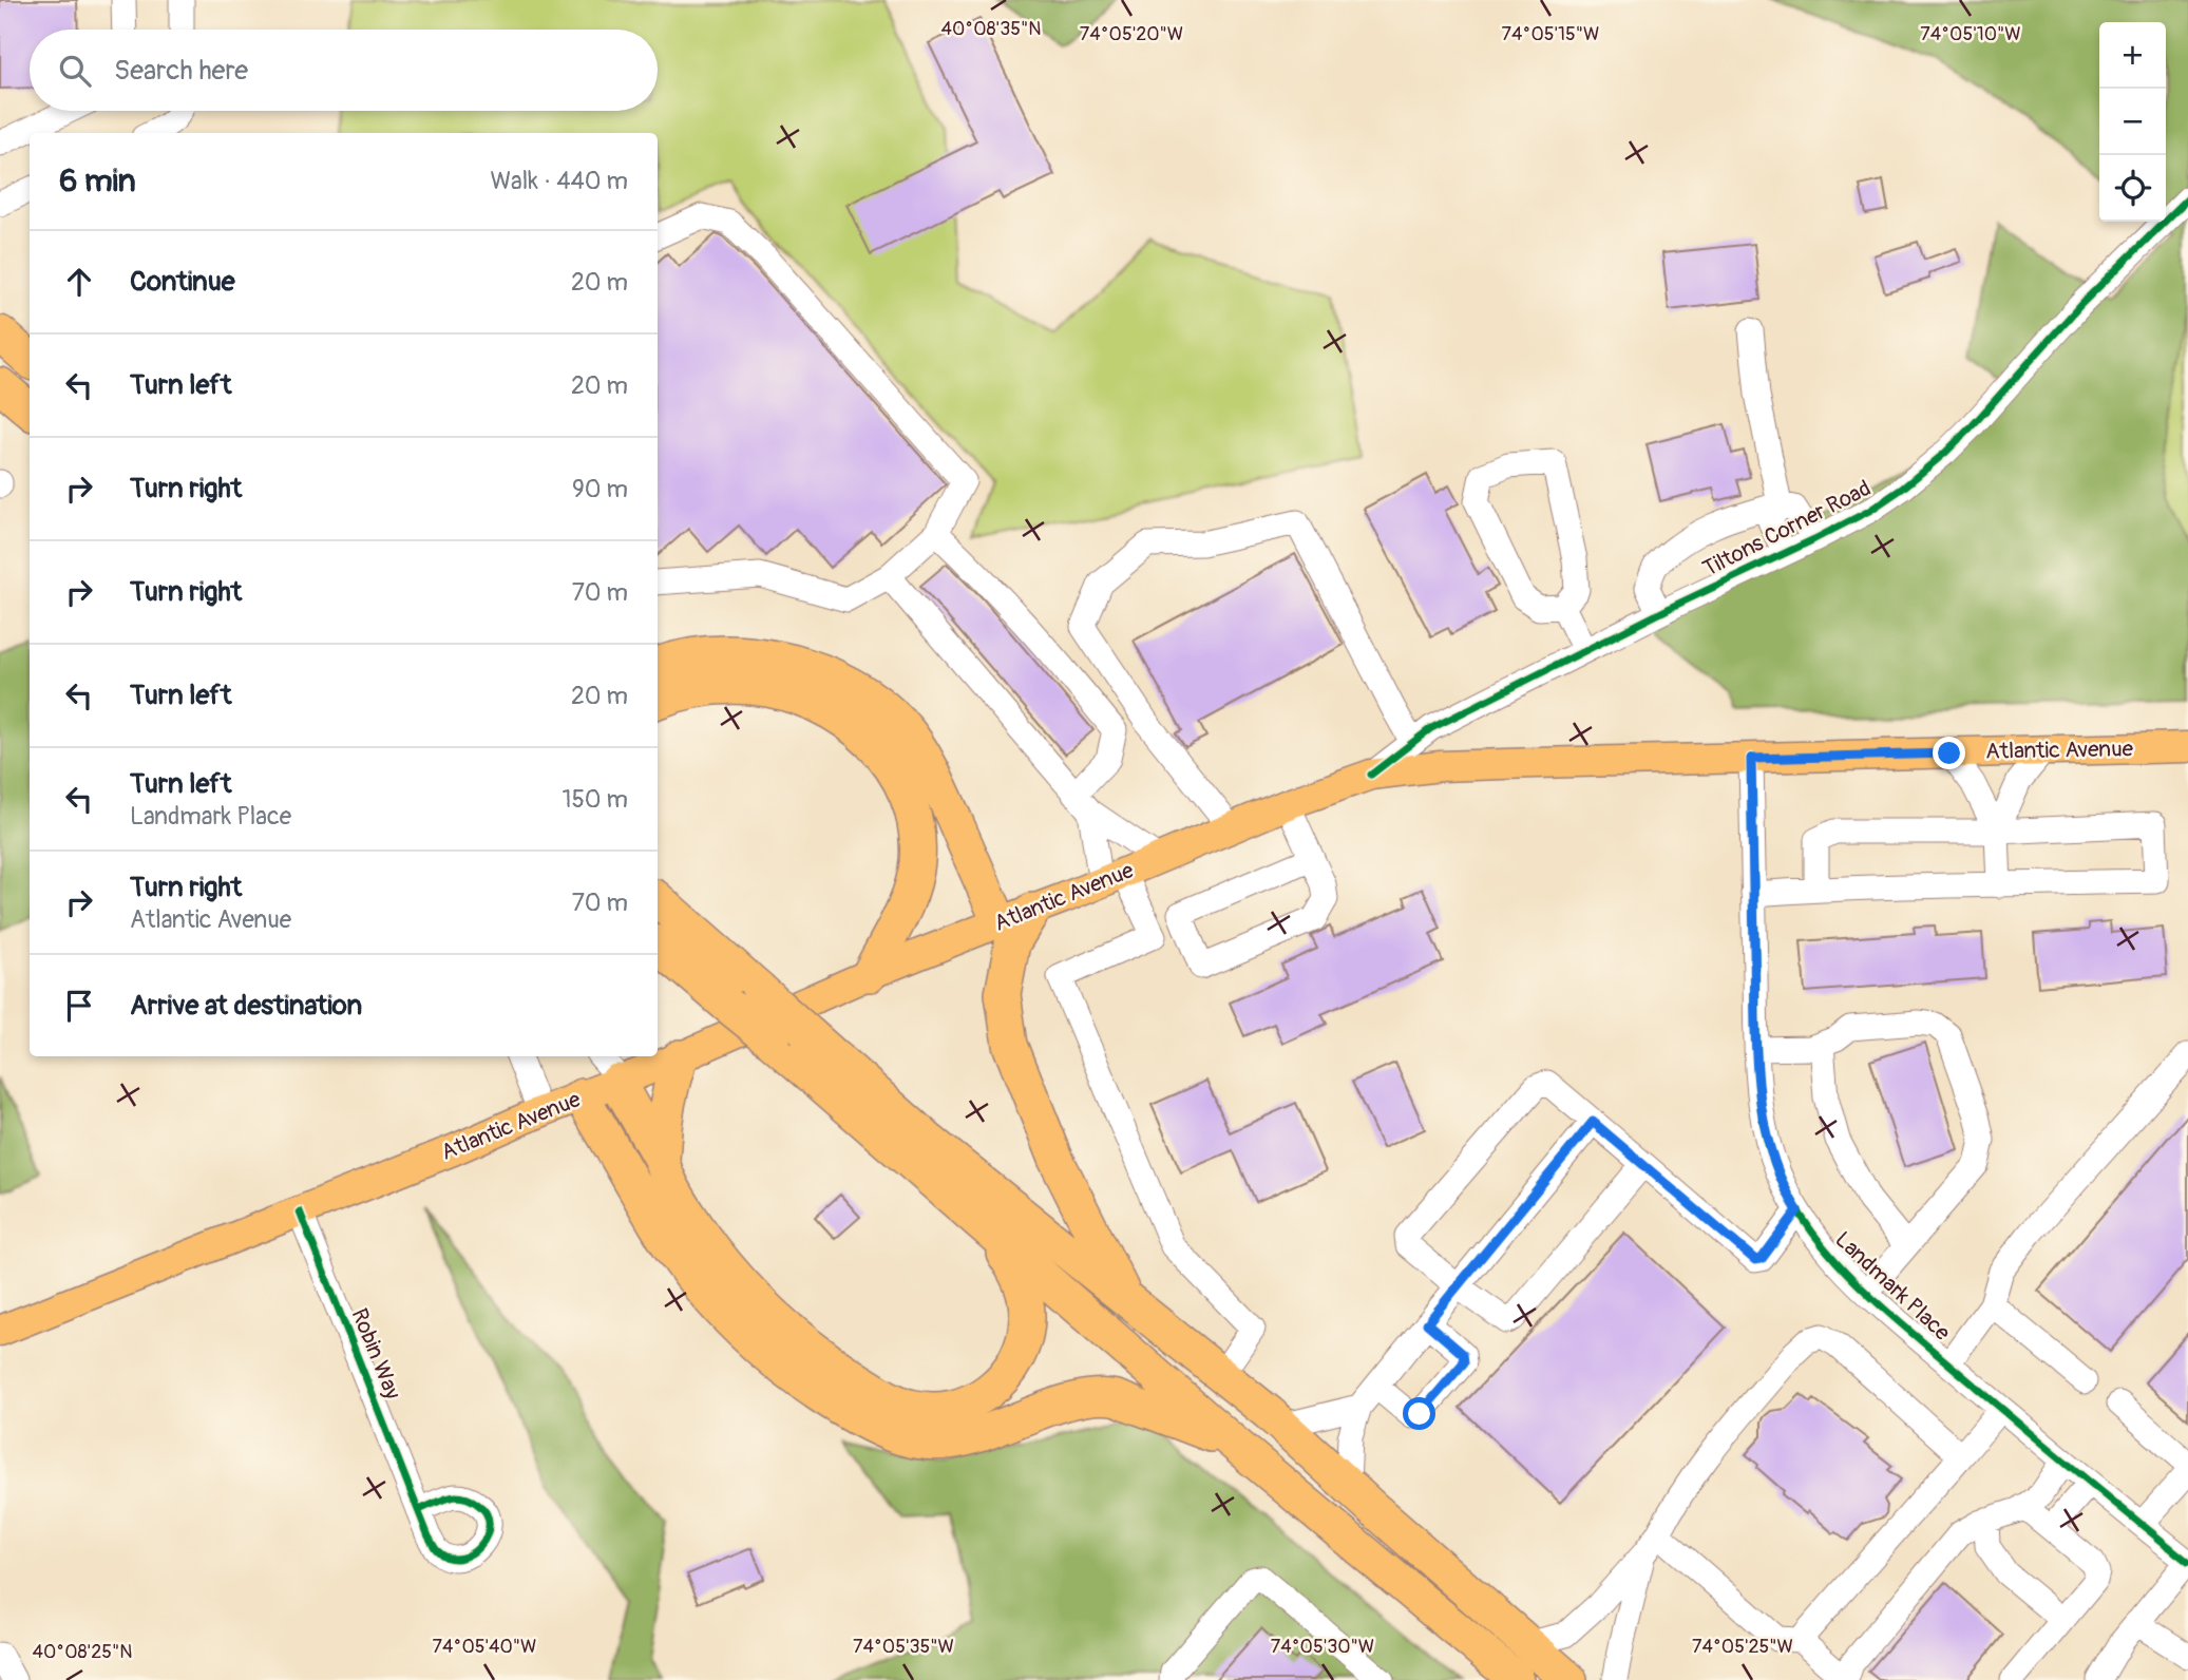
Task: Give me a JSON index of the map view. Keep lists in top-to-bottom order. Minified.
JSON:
{"streets":{"main road":["Atlantic Avenue"],"street":["Tiltons Corner Road","Landmark Place","Robin Way"]},"crossings":[["Tiltons Corner Road","Atlantic Avenue"],["Atlantic Avenue","Landmark Place"],["Atlantic Avenue","Robin Way"]],"page":{"map_buttons":["+","−"],"search":"Search here","heading":["6 min","Walk · 440 m"],"list":[["Continue","20 m"],["Turn left","20 m"],["Turn right","90 m"],["Turn right","70 m"],["Turn left","20 m"],["Turn left","Landmark Place","150 m"],["Turn right","Atlantic Avenue","70 m"],"Arrive at destination"]},"coordinates":["40°08'35\"N","74°05'20\"W","74°05'15\"W","74°05'10\"W","74°05'40\"W","74°05'35\"W","74°05'30\"W","74°05'25\"W","40°08'25\"N"]}
